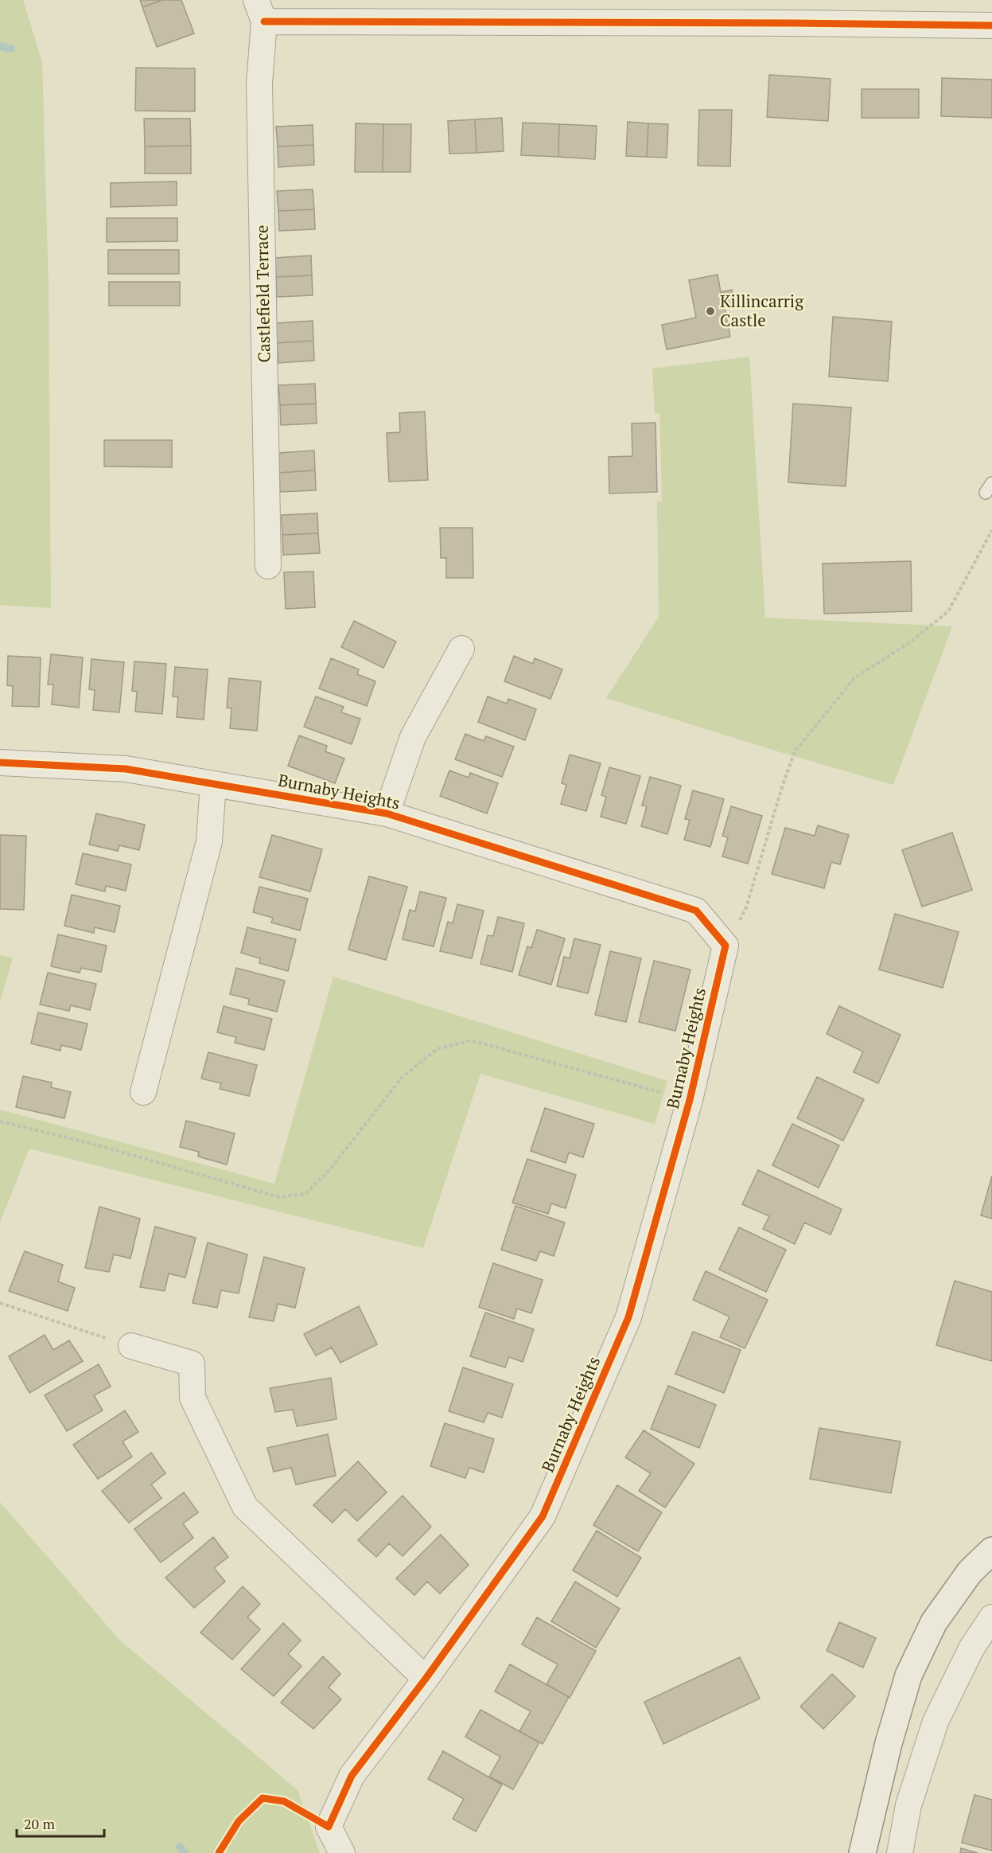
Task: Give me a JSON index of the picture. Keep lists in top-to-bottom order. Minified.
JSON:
{"streets":{"street":["Castlefield Terrace","Burnaby Heights"]},"places":["Killincarrig Castle"],"scale_bar":"20 m"}
